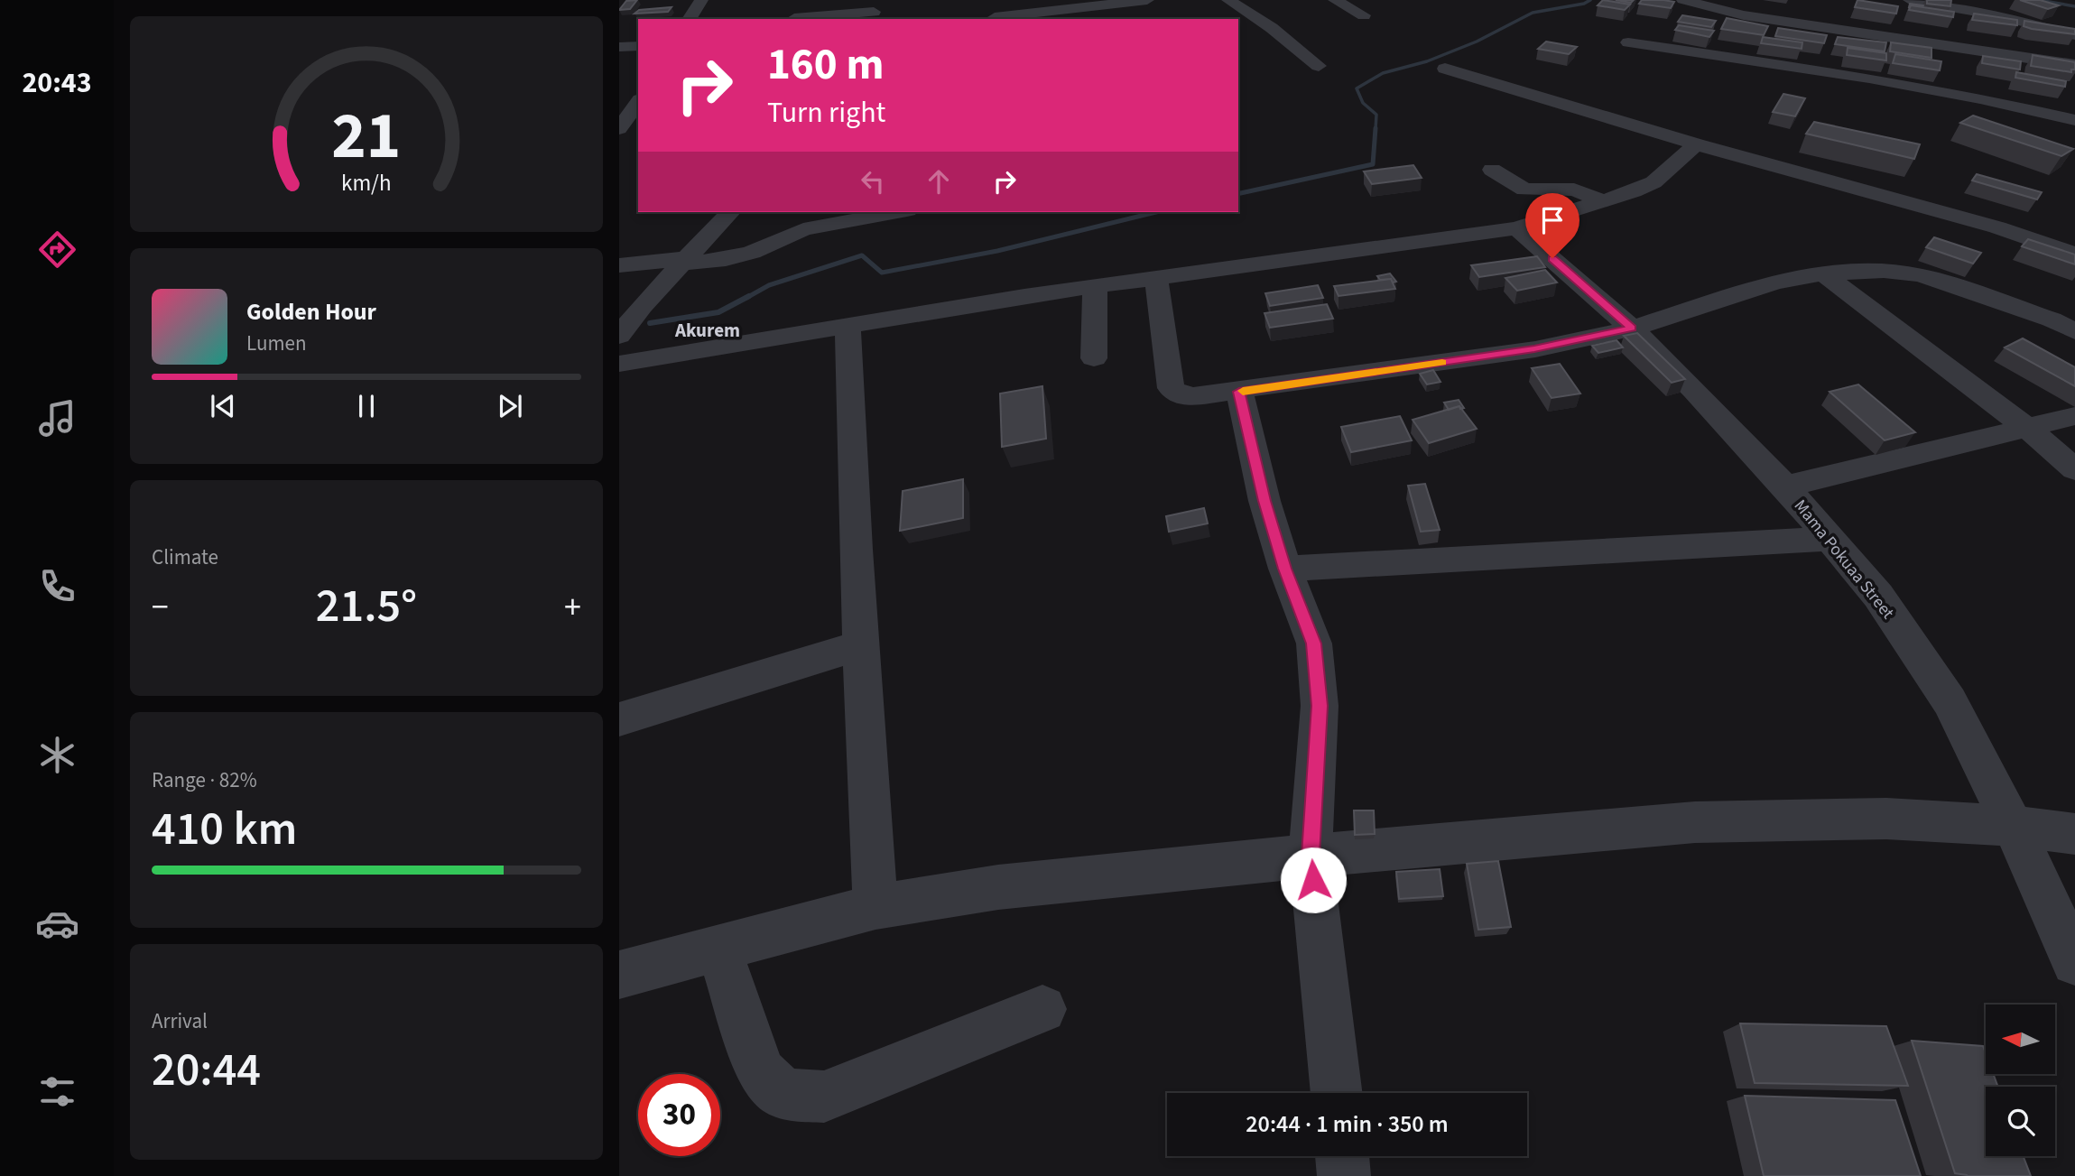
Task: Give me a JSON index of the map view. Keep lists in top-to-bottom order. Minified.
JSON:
{"streets":{"street":["Mama Pokuaa Street"]},"districts":["Akurem"],"north":"left","page":{"tabs":"20:43","turn":["160 m","Turn right"],"song":["Golden Hour","Lumen"],"tile":["Climate",["Range · 82%","410 km"],["Arrival","20:44"]],"heat":["−","21.5°","+"],"limit":"30","trip":"20:44 · 1 min · 350 m","gauge":["21","km/h"]}}
